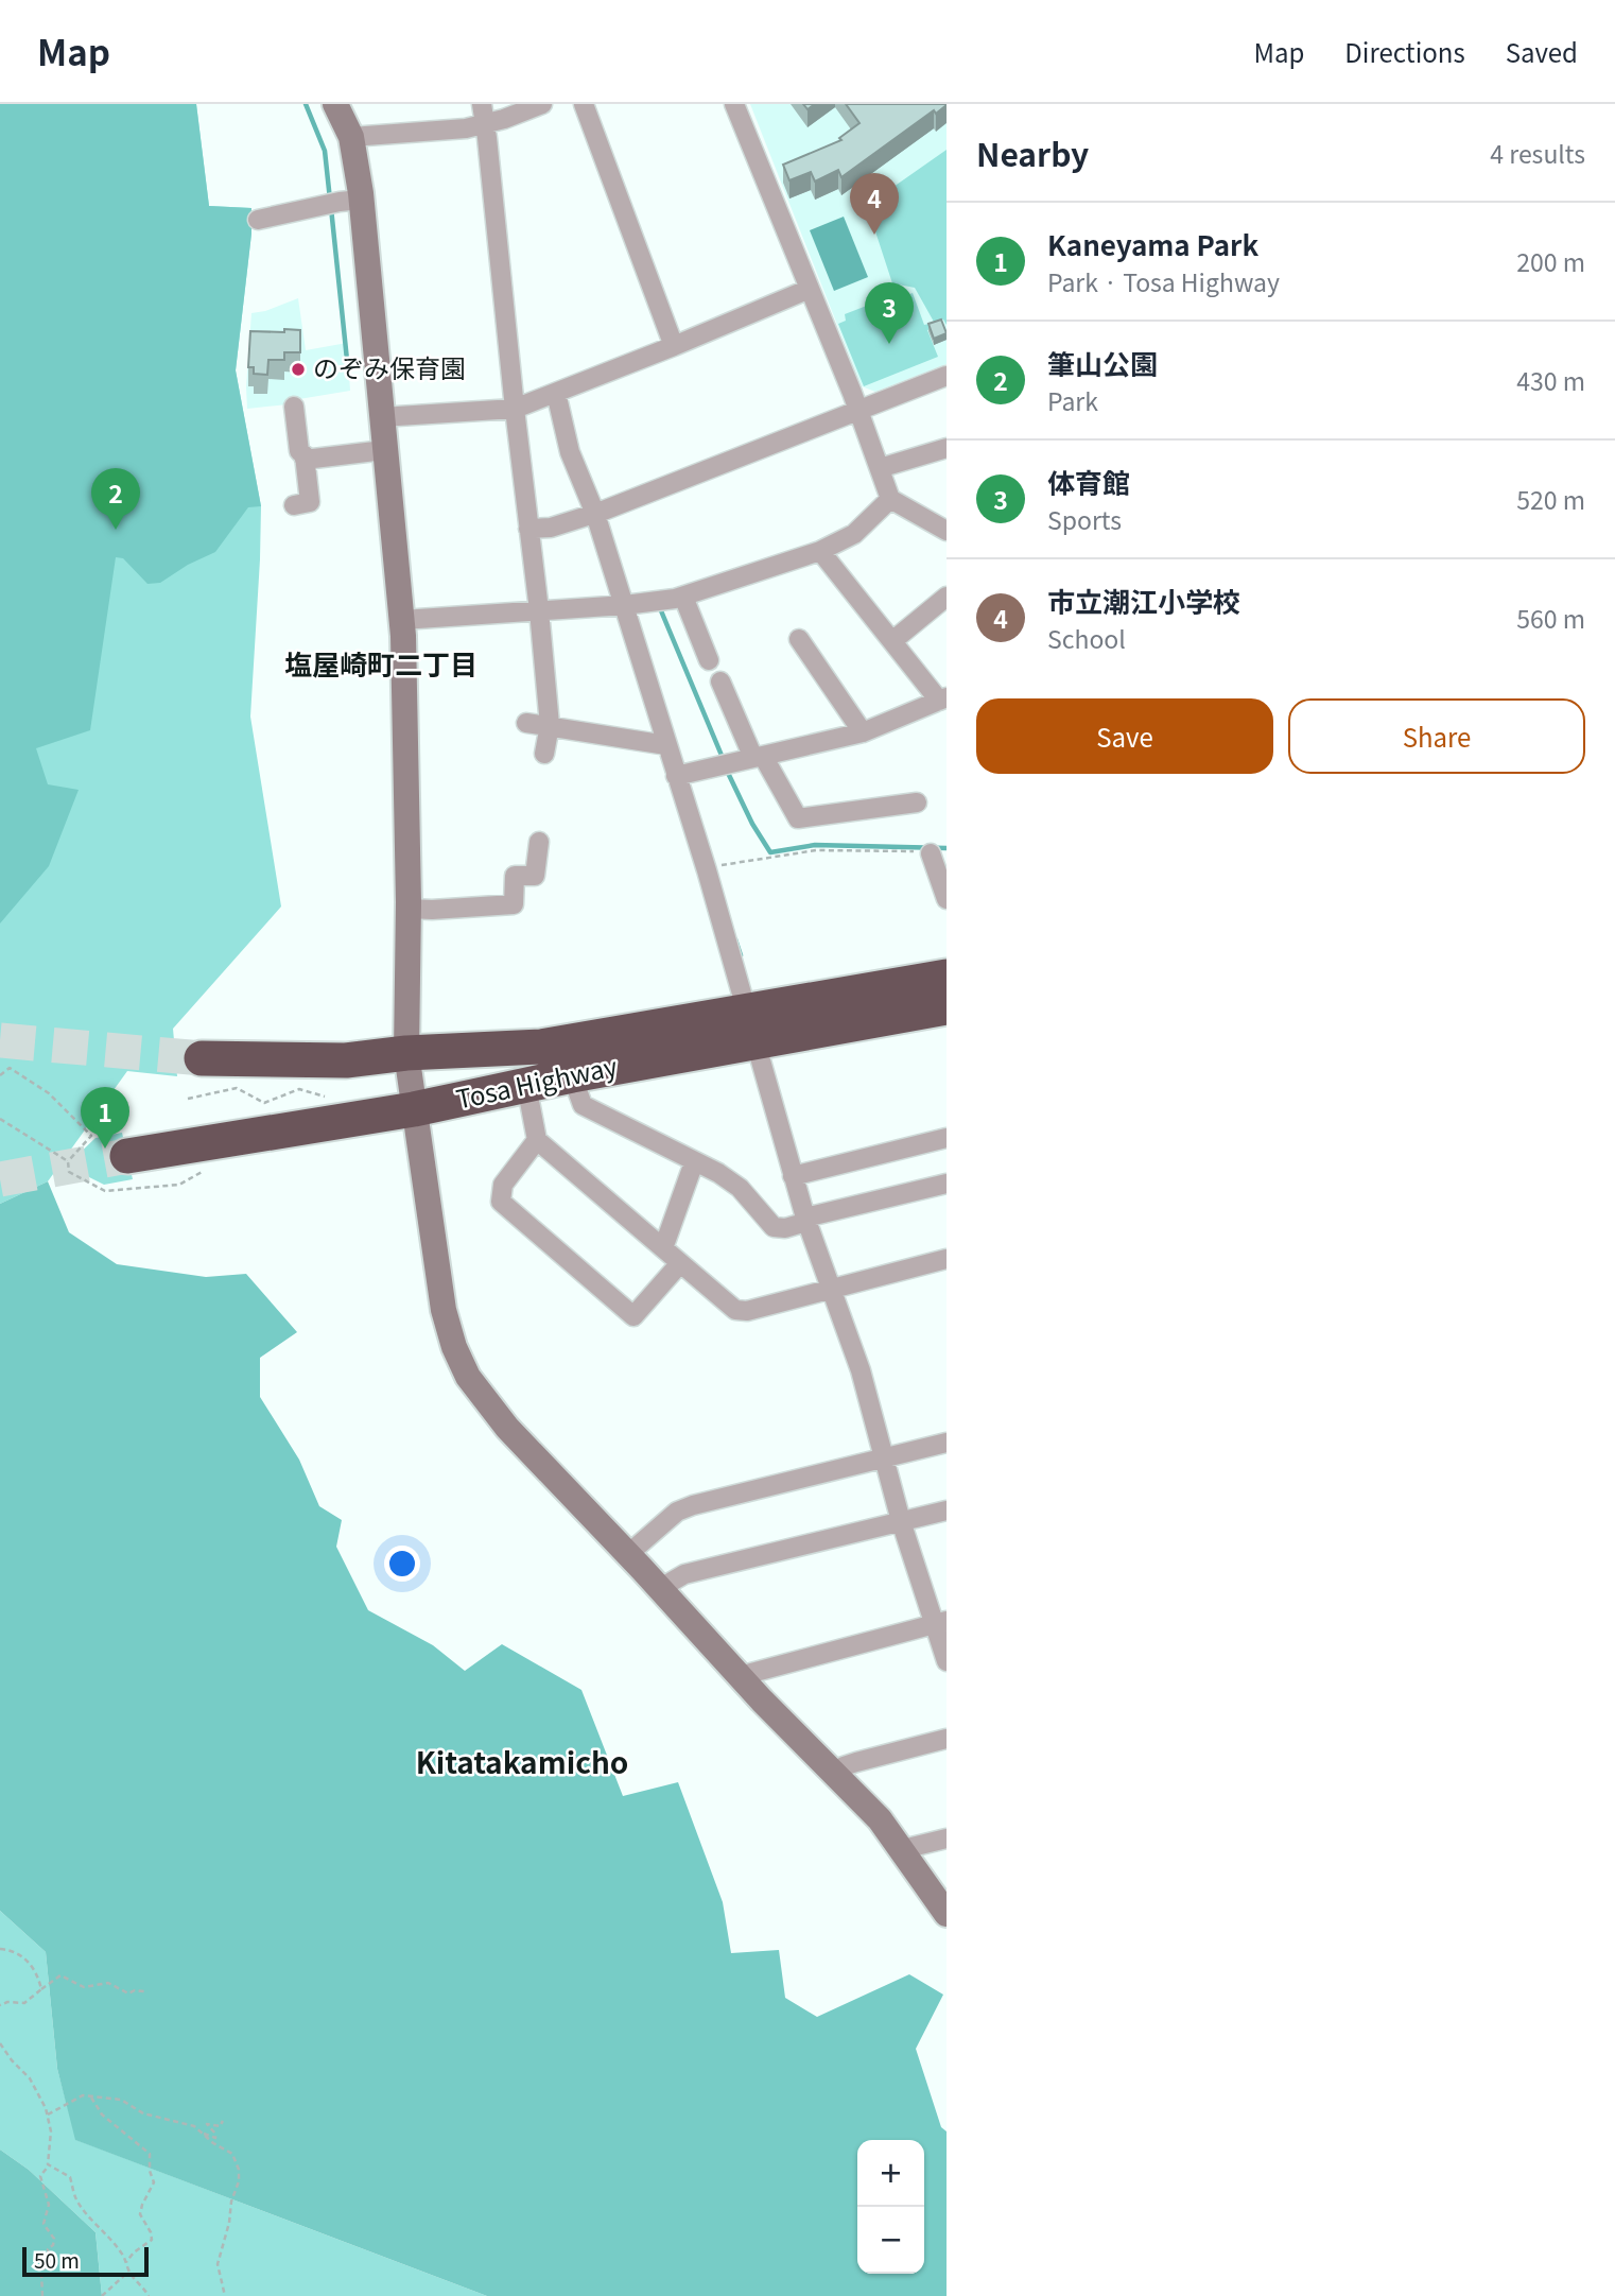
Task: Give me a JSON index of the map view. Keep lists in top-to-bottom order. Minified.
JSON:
{"streets":{"highway":["Tosa Highway"]},"districts":["塩屋崎町二丁目","Kitatakamicho"],"places":["のぞみ保育園"],"scale_bar":"50 m","page":{"header":"Map","nav":["Map","Directions","Saved"],"heading":["Nearby","4 results"],"pins":["4","3","2","1"],"list":[{"mark":"1","name":"Kaneyama Park","note":"Park · Tosa Highway","value":"200 m"},{"mark":"2","name":"筆山公園","note":"Park","value":"430 m"},{"mark":"3","name":"体育館","note":"Sports","value":"520 m"},{"mark":"4","name":"市立潮江小学校","note":"School","value":"560 m"}],"buttons":["Save","Share"],"map_buttons":["+","−"],"scale":"50 m"}}
